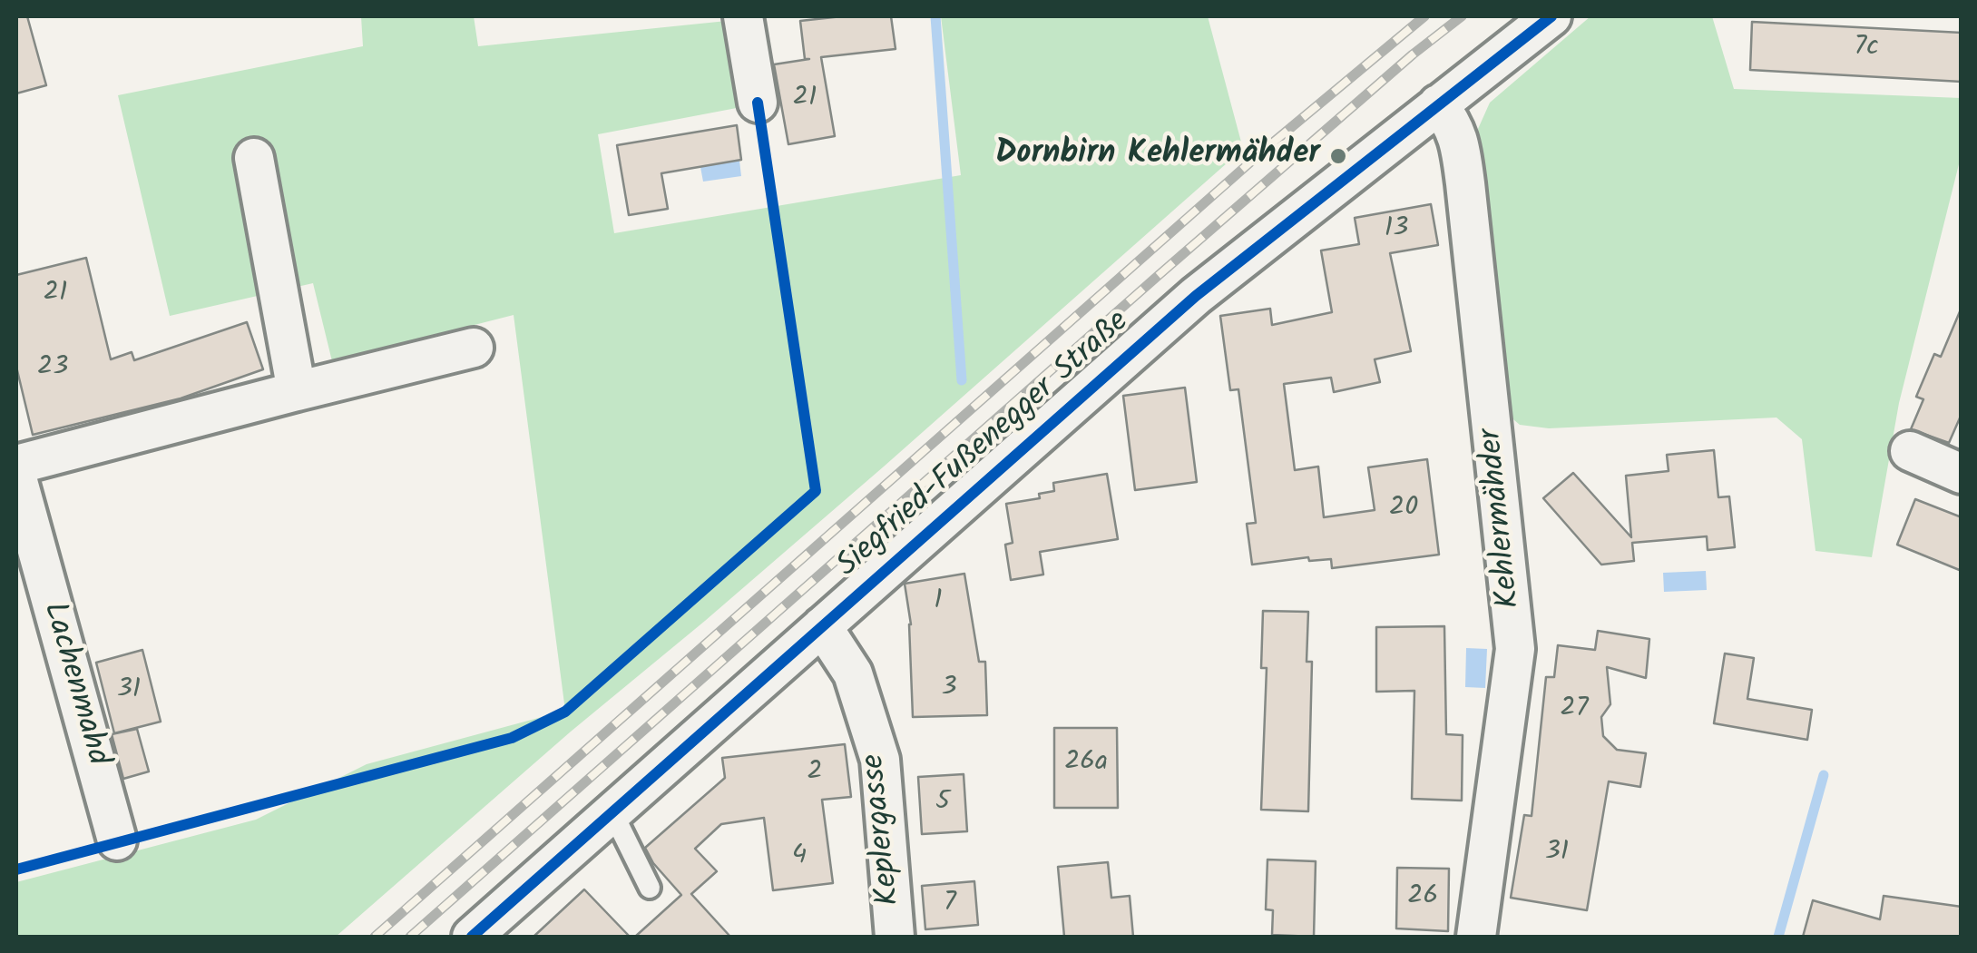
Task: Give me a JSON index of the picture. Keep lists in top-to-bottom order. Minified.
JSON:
{"streets":{"street":["Siegfried-Fußenegger Straße","Kehlermähder","Lachenmahd","Keplergasse"]},"crossings":[["Siegfried-Fußenegger Straße","Kehlermähder"],["Siegfried-Fußenegger Straße","Keplergasse"]],"places":["Dornbirn Kehlermähder"],"house_numbers":["7c","21","13","21","23","20","1","3","31","27","26a","2","5","31","4","26","7"]}
